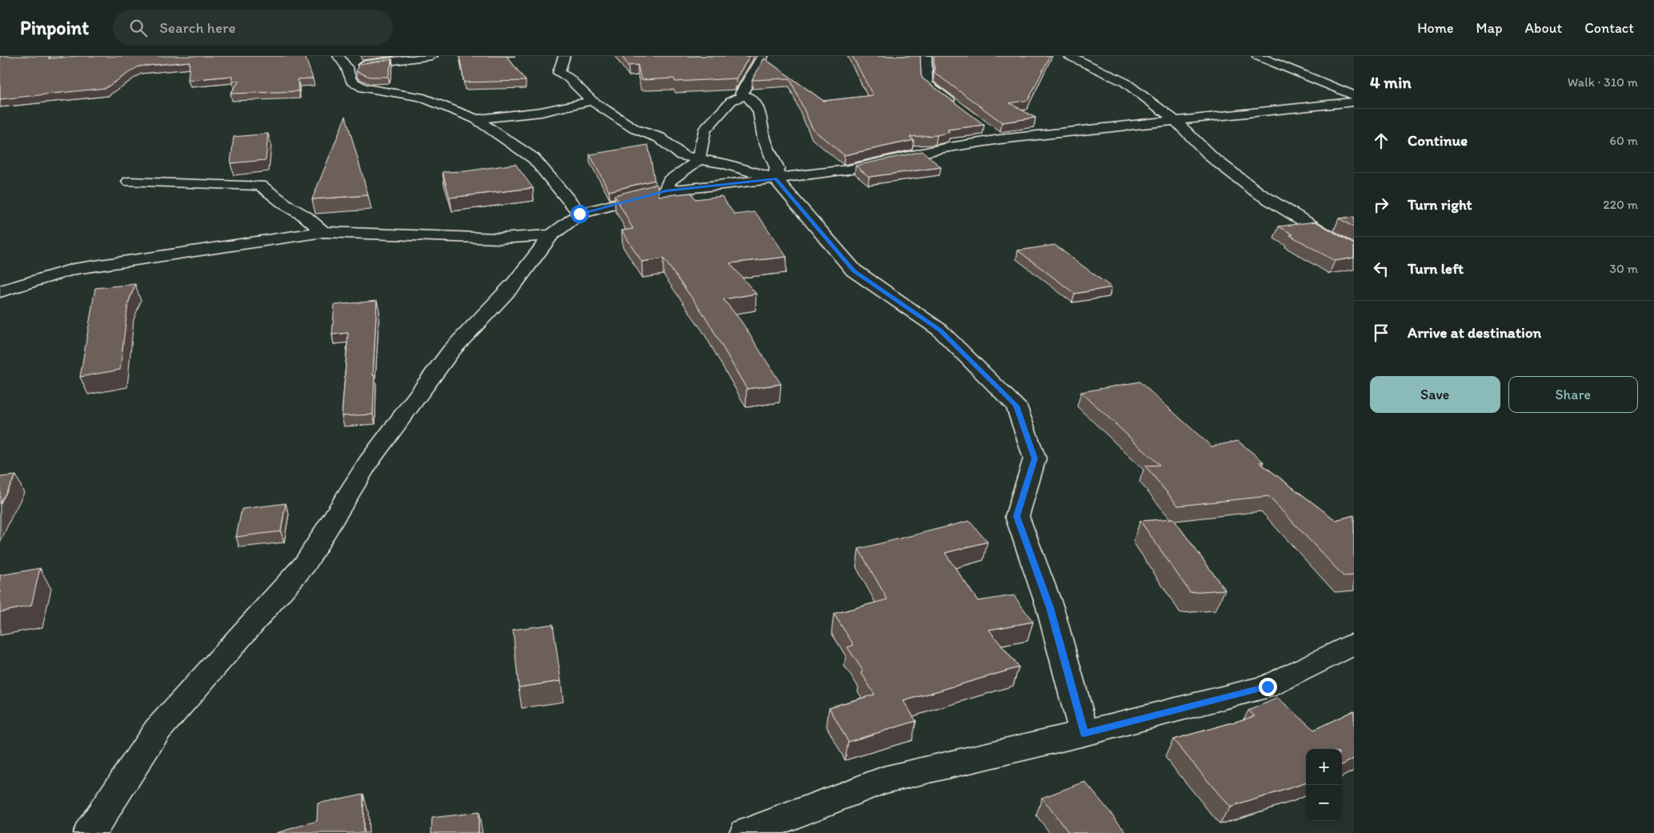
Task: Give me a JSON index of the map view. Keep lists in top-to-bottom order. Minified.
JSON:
{"page":{"header":"Pinpoint","search":"Search here","nav":["Home","Map","About","Contact"],"heading":["4 min","Walk · 310 m"],"list":[["Continue","60 m"],["Turn right","220 m"],["Turn left","30 m"],"Arrive at destination"],"buttons":["Save","Share"],"map_buttons":["+","−"]}}
